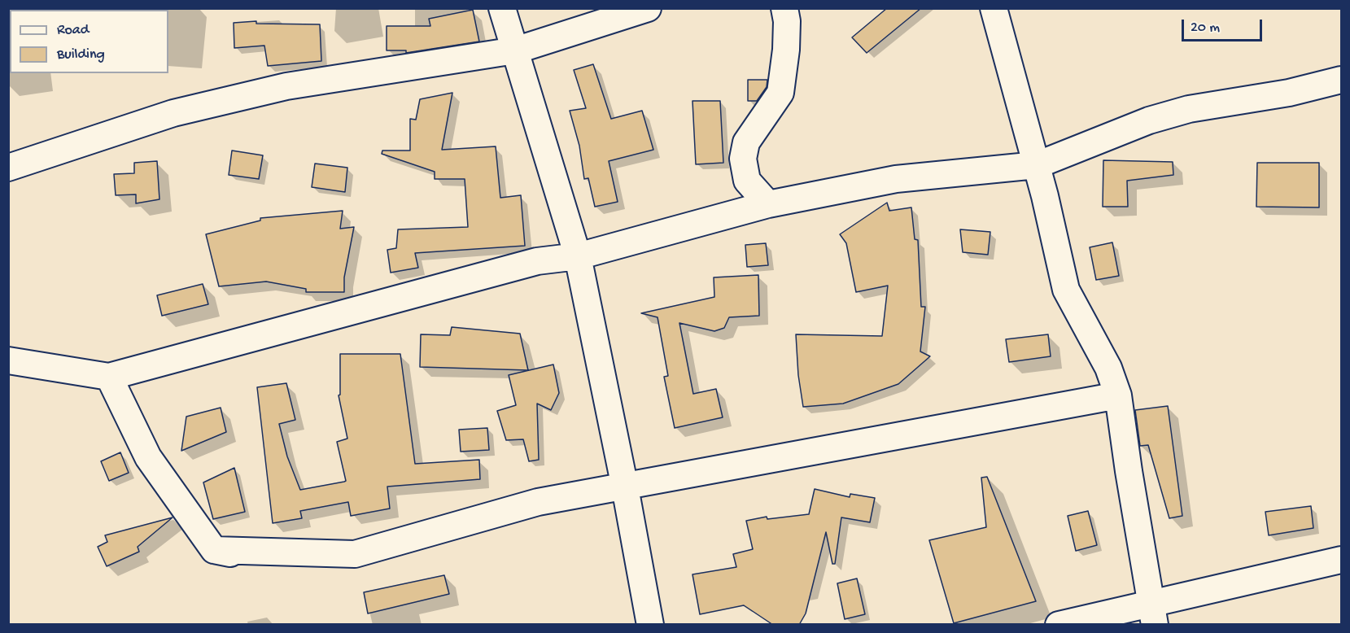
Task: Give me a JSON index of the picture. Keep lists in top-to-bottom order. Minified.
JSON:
{"legend":["Road","Building"],"scale_bar":"20 m"}
